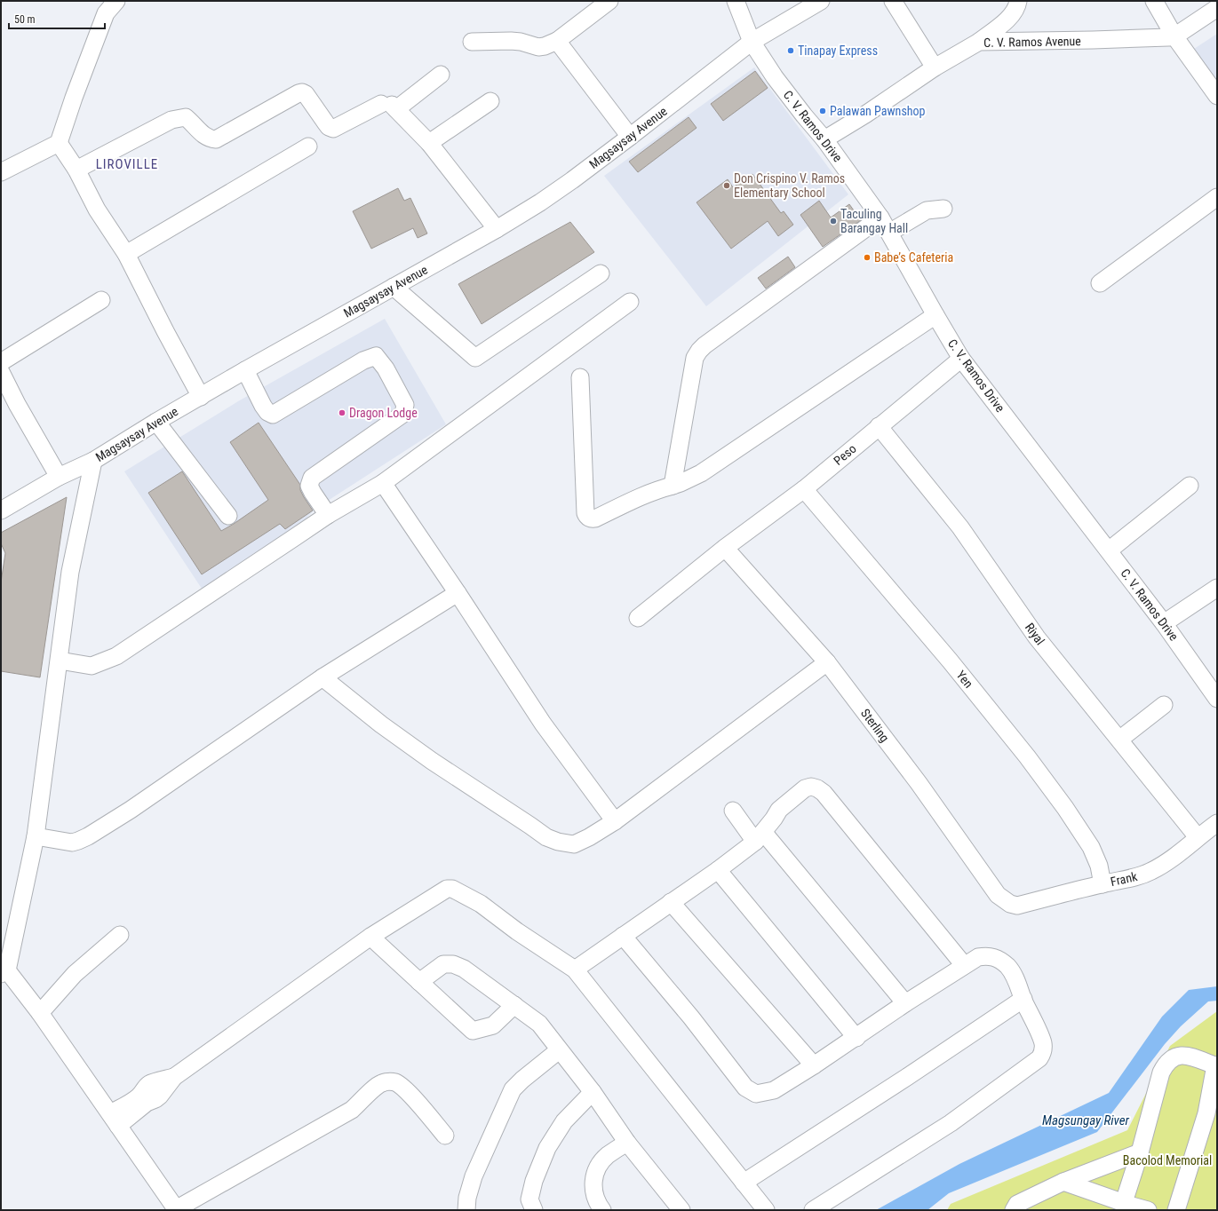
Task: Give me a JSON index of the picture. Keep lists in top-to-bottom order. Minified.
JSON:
{"streets":{"street":["C. V. Ramos Avenue","C. V. Ramos Drive","Magsaysay Avenue","Peso","Riyal","Yen","Sterling","Frank"]},"crossings":[["C. V. Ramos Avenue","C. V. Ramos Drive"],["C. V. Ramos Drive","Magsaysay Avenue"],["C. V. Ramos Drive","Peso"],["Peso","Riyal"],["Peso","Yen"],["Peso","Sterling"],["Riyal","Frank"],["Yen","Frank"],["Sterling","Frank"]],"districts":["LIROVILLE"],"water":["Magsungay River"],"parks":["Bacolod Memorial"],"places":["Tinapay Express","Palawan Pawnshop","Don Crispino V. Ramos Elementary School","Taculing Barangay Hall","Babe’s Cafeteria","Dragon Lodge"],"scale_bar":"50 m"}
